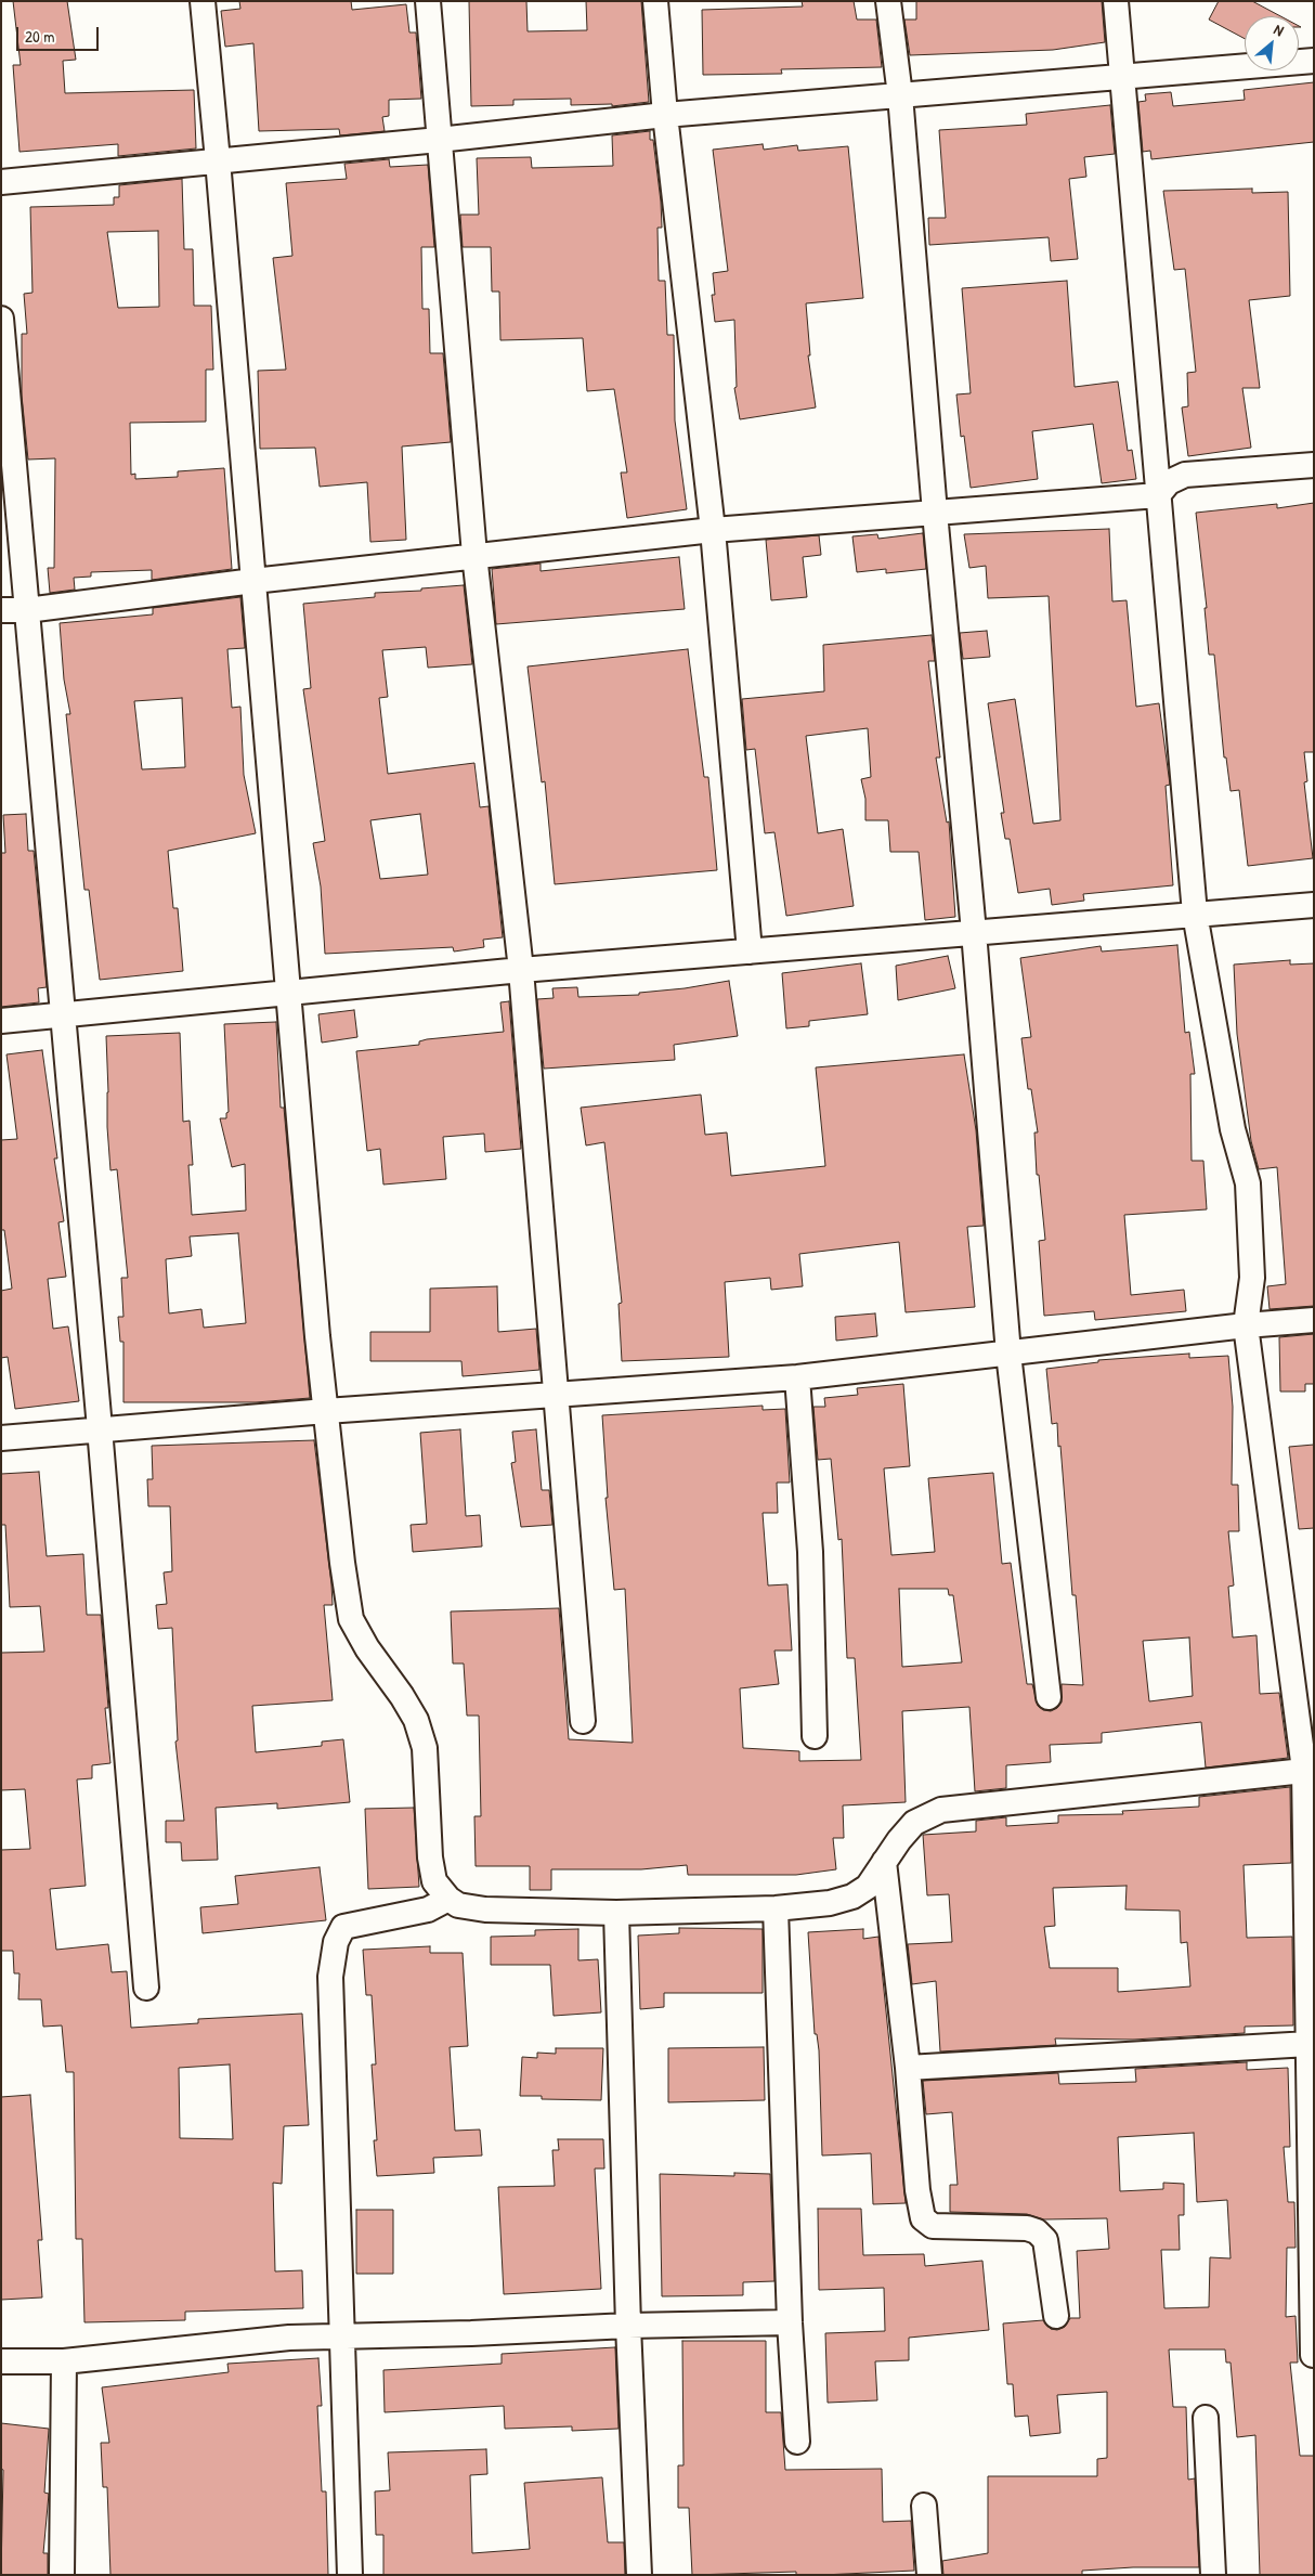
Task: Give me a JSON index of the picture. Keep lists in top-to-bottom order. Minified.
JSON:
{"scale_bar":"20 m","north":"top right"}
